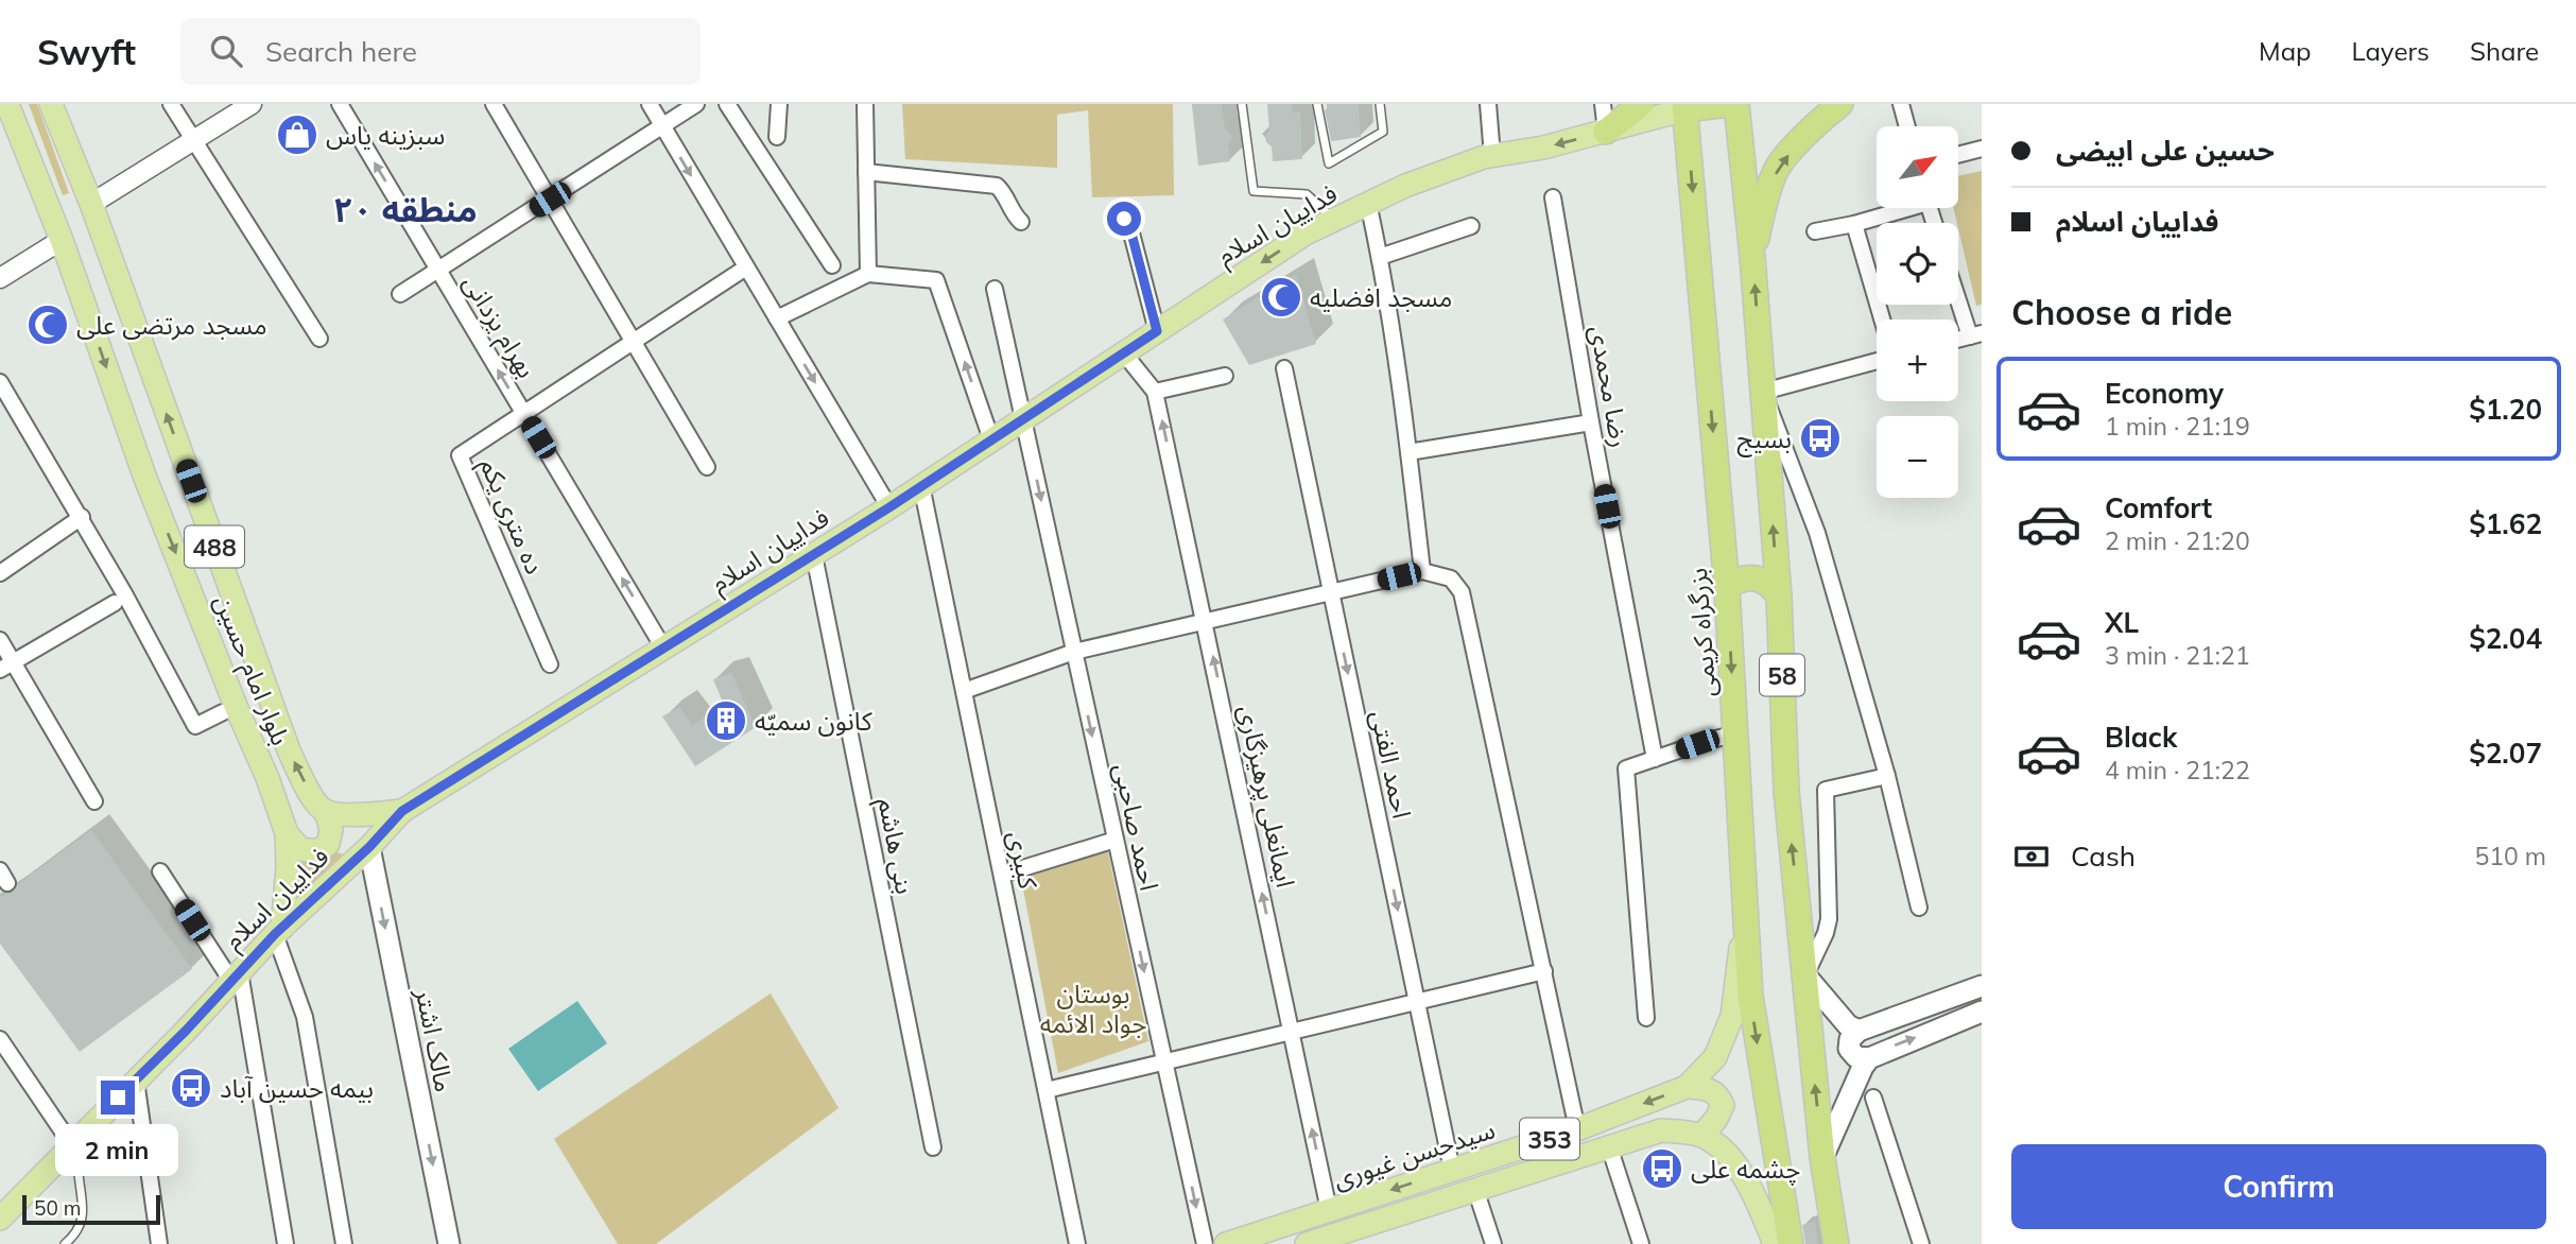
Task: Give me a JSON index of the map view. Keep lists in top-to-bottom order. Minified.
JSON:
{"streets":{"highway":["بزرگراه کریمی","58"],"main road":["فداییان اسلام","488","بلوار امام حسین","مالک اشتر","353","سیدحسن غیوری"],"street":["بهرام یزدانی","رضا محمدی","ده متری یکم","احمد الفتی","ایمانعلی پرهیزگاری","احمد صاحبی","بنی هاشم","کبیری"]},"crossings":[["فداییان اسلام","بهرام یزدانی"],["فداییان اسلام","بزرگراه کریمی"],["فداییان اسلام","بلوار امام حسین"],["فداییان اسلام","احمد صاحبی"],["فداییان اسلام","بنی هاشم"],["فداییان اسلام","کبیری"],["فداییان اسلام","مالک اشتر"],["بهرام یزدانی","ده متری یکم"],["بزرگراه کریمی","سیدحسن غیوری"],["احمد الفتی","سیدحسن غیوری"],["ایمانعلی پرهیزگاری","سیدحسن غیوری"]],"one_way":["ایمانعلی پرهیزگاری","احمد صاحبی","مالک اشتر"],"districts":["منطقه ۲۰"],"parks":["بوستان جواد الائمه"],"places":{"shop":["سبزینه یاس"],"mosque":["مسجد افضلیه","مسجد مرتضی علی"],"bus stop":["بسیج","بیمه حسین آباد","چشمه علی"],"building":["کانون سمیّه"]},"scale_bar":"50 m","north":"top right","page":{"header":"Swyft","search":"Search here","nav":["Map","Layers","Share"],"banner":["حسین علی ابیضی","فداییان اسلام"],"map_buttons":["+","−"],"heading":"Choose a ride","list":[{"name":"Economy","note":"1 min · 21:19","value":"$1.20"},{"name":"Comfort","note":"2 min · 21:20","value":"$1.62"},{"name":"XL","note":"3 min · 21:21","value":"$2.04"},{"name":"Black","note":"4 min · 21:22","value":"$2.07"}],"pay":["Cash","510 m"],"bubble":"2 min","buttons":"Confirm","scale":"50 m"}}
